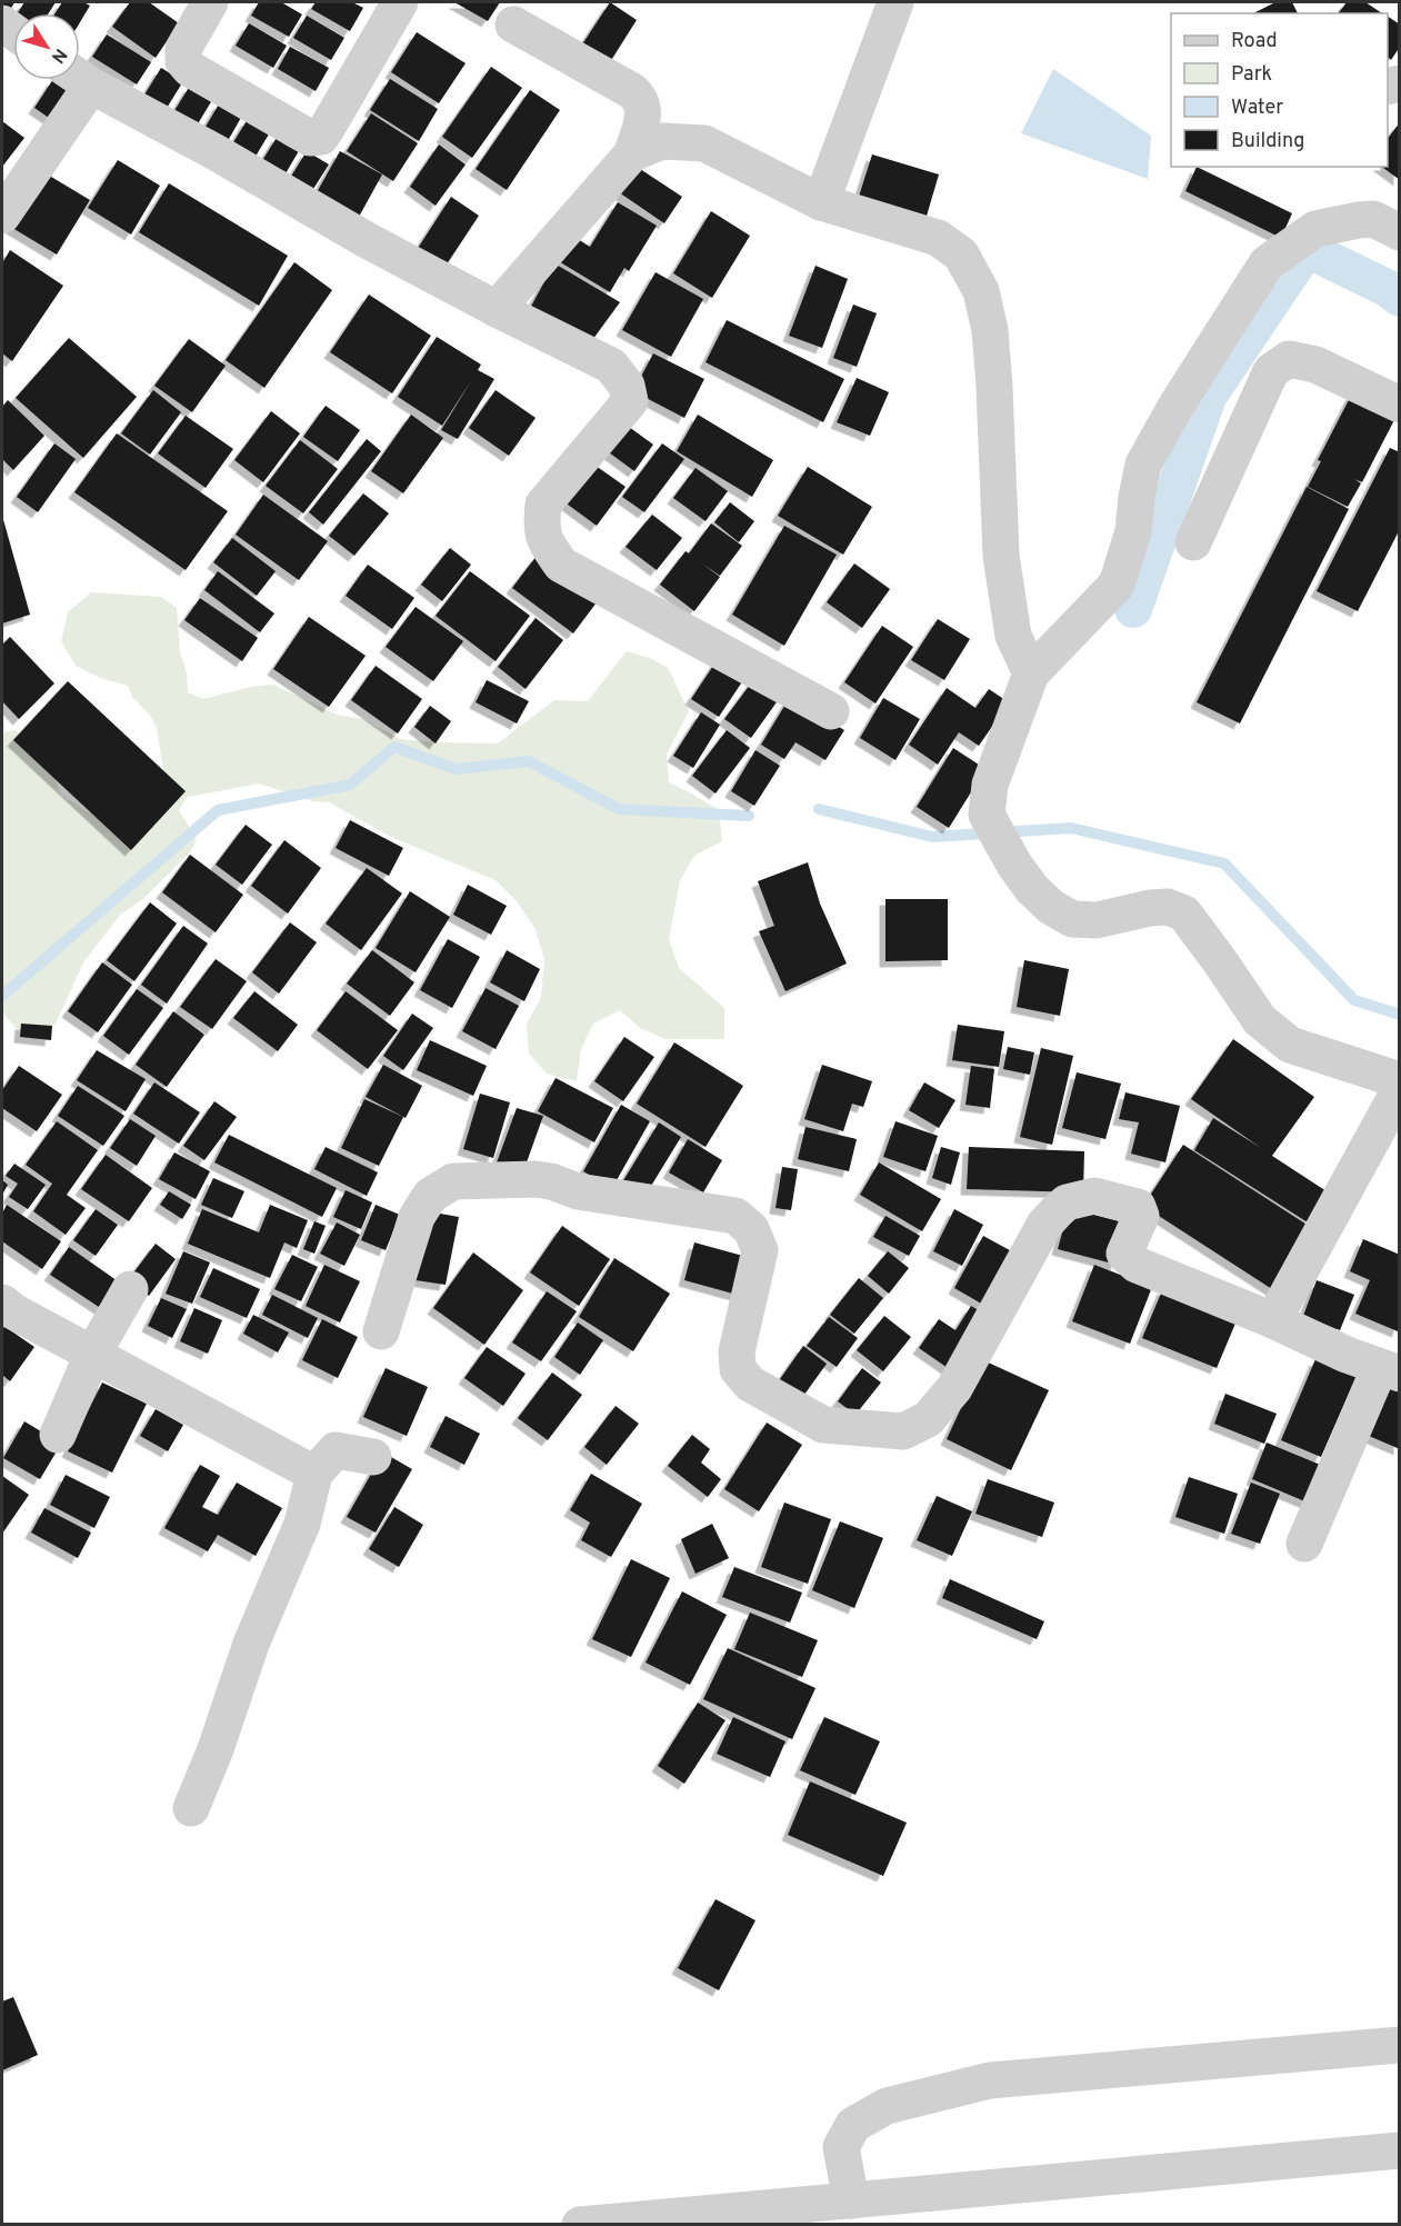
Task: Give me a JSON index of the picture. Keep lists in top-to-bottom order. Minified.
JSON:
{"legend":["Road","Park","Water","Building"],"north":"bottom right"}
